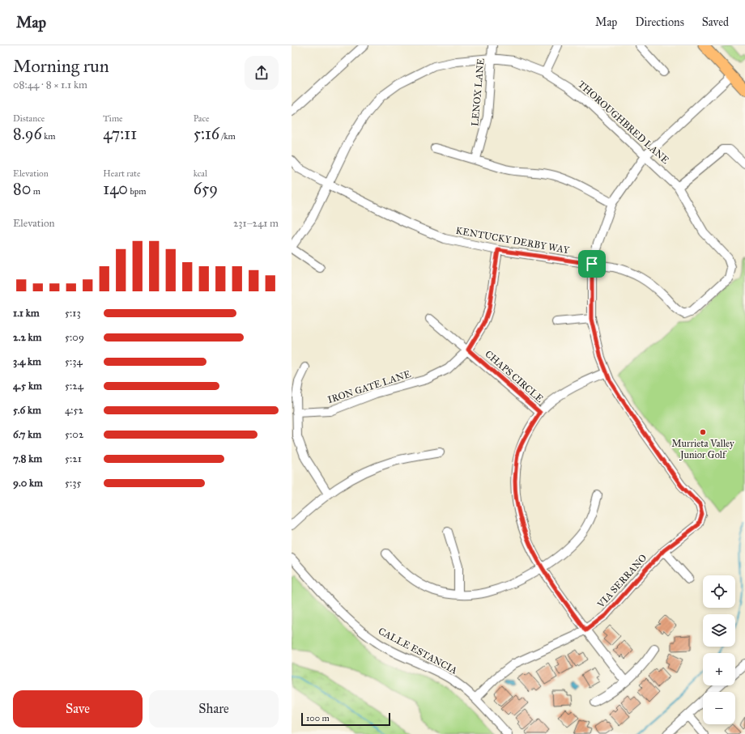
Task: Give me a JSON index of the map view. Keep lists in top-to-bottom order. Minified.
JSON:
{"streets":{"street":["LENOX LANE","THOROUGHBRED LANE","KENTUCKY DERBY WAY","CHAPS CIRCLE","IRON GATE LANE","VIA SERRANO","CALLE ESTANCIA"]},"crossings":[["LENOX LANE","THOROUGHBRED LANE"],["THOROUGHBRED LANE","KENTUCKY DERBY WAY"],["KENTUCKY DERBY WAY","IRON GATE LANE"],["CHAPS CIRCLE","IRON GATE LANE"],["VIA SERRANO","CALLE ESTANCIA"]],"places":["Murrieta Valley Junior Golf"],"scale_bar":"100 m","page":{"header":"Map","nav":["Map","Directions","Saved"],"heading":["Morning run","08:44 · 8 × 1.1 km"],"stats":[["Distance","8.96 km"],["Time","47:11"],["Pace","5:16 /km"],["Elevation","80 m"],["Heart rate","140 bpm"],["kcal","659"]],"chart":["Elevation","231–241 m"],"list":[{"name":"1.1 km","note":"5:13"},{"name":"2.2 km","note":"5:09"},{"name":"3.4 km","note":"5:34"},{"name":"4.5 km","note":"5:24"},{"name":"5.6 km","note":"4:52"},{"name":"6.7 km","note":"5:02"},{"name":"7.8 km","note":"5:21"},{"name":"9.0 km","note":"5:35"}],"map_buttons":["+","−"],"buttons":["Save","Share"],"scale":"100 m"}}
